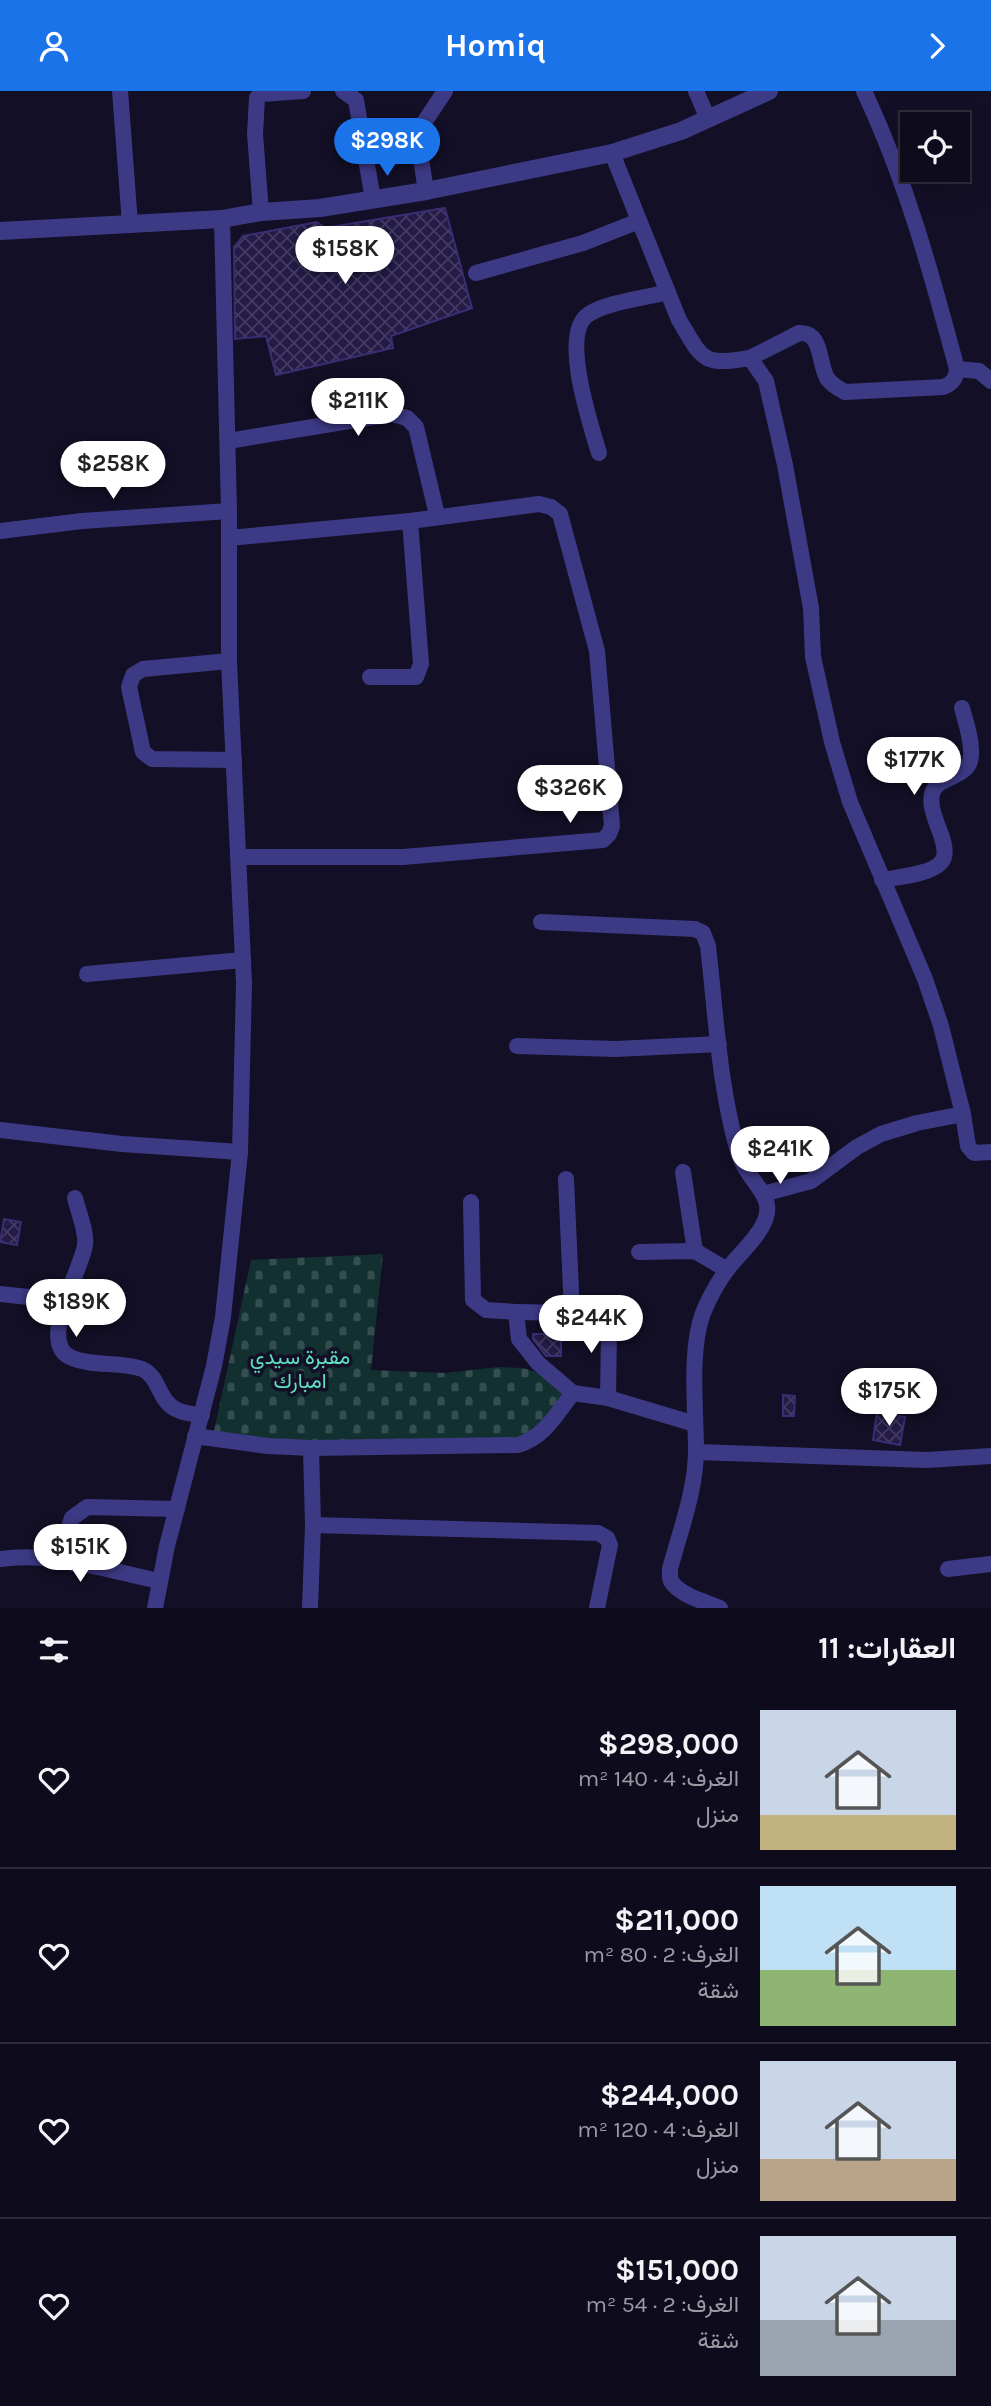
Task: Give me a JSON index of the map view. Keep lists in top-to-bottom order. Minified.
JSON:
{"parks":["مقبرة سيدي امبارك"],"page":{"header":"Homiq","price":["$298K","$158K","$211K","$258K","$177K","$326K","$241K","$189K","$244K","$175K","$151K"],"heading":"العقارات: 11","list":[{"name":"$298,000","note":"الغرف: 4 · 140 m² · منزل"},{"name":"$211,000","note":"الغرف: 2 · 80 m² · شقة"},{"name":"$244,000","note":"الغرف: 4 · 120 m² · منزل"},{"name":"$151,000","note":"الغرف: 2 · 54 m² · شقة"}]}}
